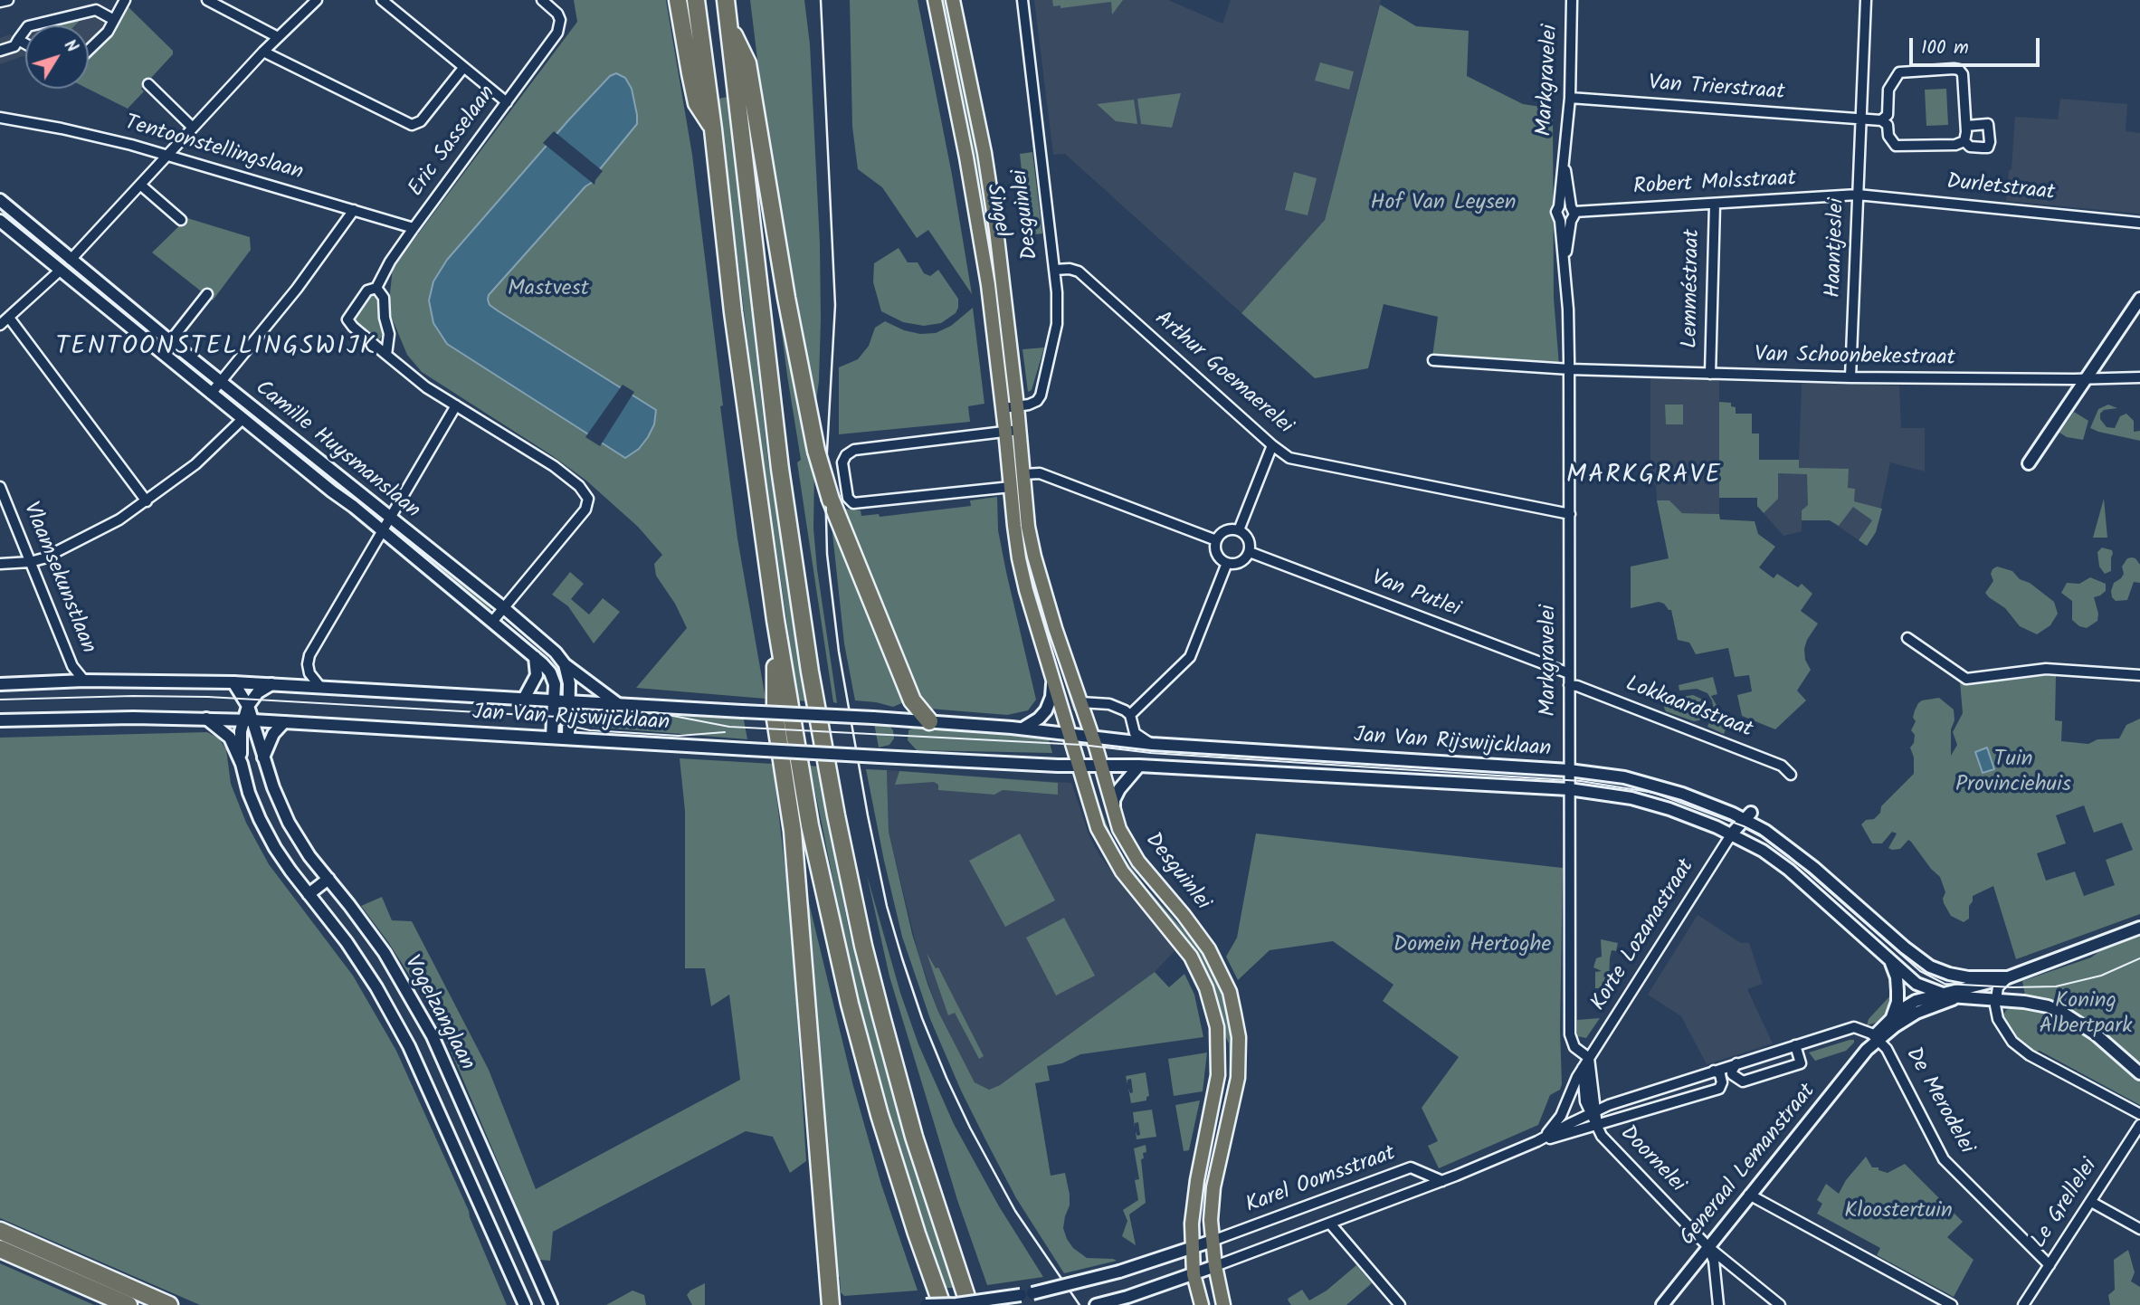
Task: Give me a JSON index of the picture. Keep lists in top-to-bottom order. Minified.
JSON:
{"streets":{"main road":["Singel","Desguinlei","Camille Huysmanslaan","Jan Van Rijswijcklaan","Vogelzanglaan","Generaal Lemanstraat"],"street":["Markgravelei","Van Trierstraat","Eric Sasselaan","Tentoonstellingslaan","Robert Molsstraat","Durletstraat","Haantjeslei","Lemméstraat","Van Schoonbekestraat","Arthur Goemaerelei","Vlaamsekunstlaan","Van Putlei","Lokkaardstraat","Korte Lozanastraat","De Merodelei","Doornelei","Karel Oomsstraat","Le Grellelei"]},"crossings":[["Markgravelei","Van Trierstraat"],["Markgravelei","Robert Molsstraat"],["Markgravelei","Van Schoonbekestraat"],["Markgravelei","Arthur Goemaerelei"],["Markgravelei","Van Putlei"],["Markgravelei","Lokkaardstraat"],["Markgravelei","Jan Van Rijswijcklaan"],["Markgravelei","Korte Lozanastraat"],["Van Trierstraat","Haantjeslei"],["Eric Sasselaan","Tentoonstellingslaan"],["Eric Sasselaan","Camille Huysmanslaan"],["Robert Molsstraat","Durletstraat"],["Robert Molsstraat","Haantjeslei"],["Robert Molsstraat","Lemméstraat"],["Durletstraat","Haantjeslei"],["Singel","Desguinlei"],["Desguinlei","Arthur Goemaerelei"],["Desguinlei","Jan Van Rijswijcklaan"],["Desguinlei","Karel Oomsstraat"],["Haantjeslei","Van Schoonbekestraat"],["Lemméstraat","Van Schoonbekestraat"],["Camille Huysmanslaan","Jan Van Rijswijcklaan"],["Vlaamsekunstlaan","Jan Van Rijswijcklaan"],["Jan Van Rijswijcklaan","Korte Lozanastraat"],["Jan Van Rijswijcklaan","Vogelzanglaan"],["Jan Van Rijswijcklaan","Generaal Lemanstraat"],["De Merodelei","Generaal Lemanstraat"],["De Merodelei","Karel Oomsstraat"],["De Merodelei","Le Grellelei"],["Doornelei","Generaal Lemanstraat"],["Doornelei","Karel Oomsstraat"],["Generaal Lemanstraat","Karel Oomsstraat"]],"districts":["TENTOONSTELLINGSWIJK","MARKGRAVE"],"parks":["Hof Van Leysen","Mastvest","Tuin Provinciehuis","Domein Hertoghe","Koning Albertpark","Kloostertuin"],"scale_bar":"100 m","north":"top right"}
